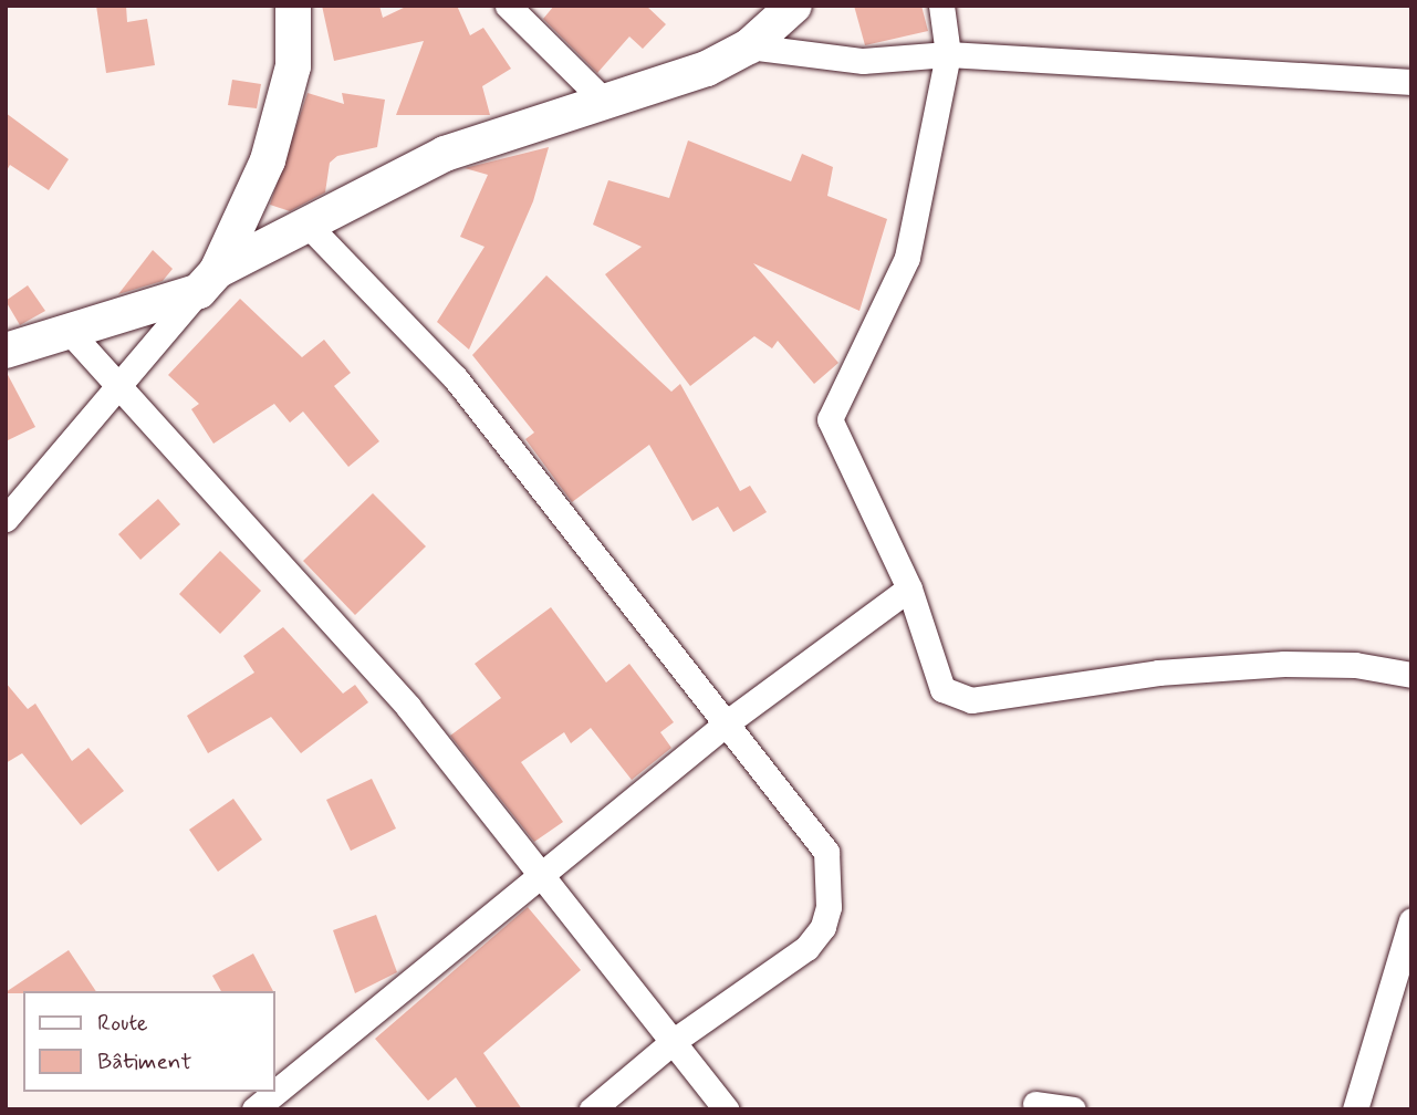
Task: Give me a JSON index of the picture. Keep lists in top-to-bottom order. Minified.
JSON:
{"legend":["Route","Bâtiment"]}
